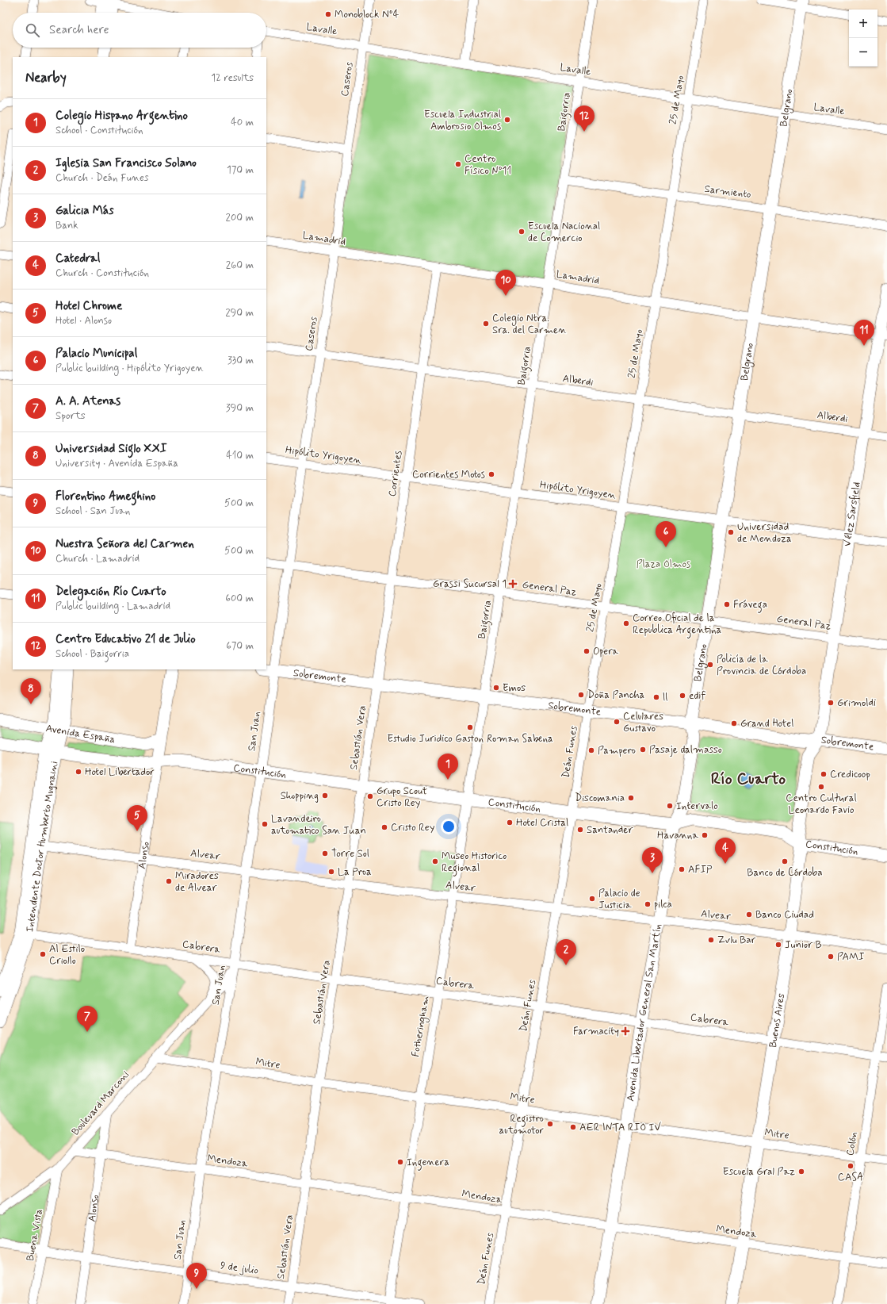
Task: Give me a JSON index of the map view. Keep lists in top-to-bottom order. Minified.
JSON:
{"streets":{"main road":["Belgrano","Vélez Sarsfield","Sobremonte","Avenida España","Constitución","Intendente Doctor Humberto Mugnaini","Alonso","Avenida Libertador General San Martín","Buenos Aires"],"street":["Lavalle","Caseros","25 de Mayo","Baigorria","Sarmiento","Lamadrid","Alberdi","Hipólito Yrigoyen","Corrientes","General Paz","San Juan","Sebastián Vera","Deán Funes","Alvear","Cabrera","Fotheringham","Mitre","Boulevard Marconi","Colón","Mendoza","Buena Vista","9 de julio"]},"crossings":[["Lavalle","Caseros"],["Lavalle","25 de Mayo"],["Lavalle","Belgrano"],["Lavalle","Baigorria"],["Caseros","Lamadrid"],["Caseros","Alberdi"],["Caseros","Hipólito Yrigoyen"],["Caseros","General Paz"],["Caseros","Sobremonte"],["Caseros","San Juan"],["25 de Mayo","Sarmiento"],["25 de Mayo","Lamadrid"],["25 de Mayo","Alberdi"],["25 de Mayo","Hipólito Yrigoyen"],["25 de Mayo","General Paz"],["25 de Mayo","Sobremonte"],["25 de Mayo","Deán Funes"],["Belgrano","Sarmiento"],["Belgrano","Lamadrid"],["Belgrano","Alberdi"],["Belgrano","Hipólito Yrigoyen"],["Belgrano","General Paz"],["Belgrano","Sobremonte"],["Belgrano","Avenida Libertador General San Martín"],["Baigorria","Sarmiento"],["Baigorria","Lamadrid"],["Baigorria","Alberdi"],["Baigorria","Hipólito Yrigoyen"],["Baigorria","General Paz"],["Baigorria","Sobremonte"],["Baigorria","Fotheringham"],["Lamadrid","Corrientes"],["Lamadrid","Vélez Sarsfield"],["Alberdi","Corrientes"],["Alberdi","Vélez Sarsfield"],["Hipólito Yrigoyen","Corrientes"],["Hipólito Yrigoyen","Vélez Sarsfield"],["Corrientes","General Paz"],["Corrientes","Sobremonte"],["Corrientes","Sebastián Vera"],["Vélez Sarsfield","General Paz"],["Vélez Sarsfield","Sobremonte"],["Vélez Sarsfield","Buenos Aires"],["Sobremonte","San Juan"],["Sobremonte","Sebastián Vera"],["Sobremonte","Deán Funes"],["Sobremonte","Avenida Libertador General San Martín"],["Sobremonte","Buenos Aires"],["Sobremonte","Fotheringham"],["San Juan","Constitución"],["San Juan","Alvear"],["San Juan","Cabrera"],["San Juan","Mitre"],["San Juan","Boulevard Marconi"],["San Juan","Mendoza"],["San Juan","9 de julio"],["Avenida España","Constitución"],["Avenida España","Intendente Doctor Humberto Mugnaini"],["Avenida España","Alonso"],["Sebastián Vera","Constitución"],["Sebastián Vera","Alvear"],["Sebastián Vera","Cabrera"],["Sebastián Vera","Mitre"],["Sebastián Vera","Mendoza"],["Sebastián Vera","9 de julio"],["Deán Funes","Constitución"],["Deán Funes","Alvear"],["Deán Funes","Cabrera"],["Deán Funes","Mitre"],["Deán Funes","Mendoza"],["Constitución","Alonso"],["Constitución","Avenida Libertador General San Martín"],["Constitución","Buenos Aires"],["Constitución","Fotheringham"],["Intendente Doctor Humberto Mugnaini","Alvear"],["Intendente Doctor Humberto Mugnaini","Cabrera"],["Alonso","Alvear"],["Alonso","Cabrera"],["Alonso","Boulevard Marconi"],["Alonso","Mendoza"],["Alonso","9 de julio"],["Alvear","Avenida Libertador General San Martín"],["Alvear","Buenos Aires"],["Alvear","Fotheringham"],["Cabrera","Avenida Libertador General San Martín"],["Cabrera","Buenos Aires"],["Cabrera","Fotheringham"],["Cabrera","Boulevard Marconi"],["Cabrera","Colón"],["Avenida Libertador General San Martín","Mitre"],["Avenida Libertador General San Martín","Mendoza"],["Buenos Aires","Mitre"],["Buenos Aires","Mendoza"],["Fotheringham","Mitre"],["Fotheringham","Mendoza"],["Fotheringham","9 de julio"],["Mitre","Boulevard Marconi"],["Mitre","Colón"],["Boulevard Marconi","Mendoza"],["Boulevard Marconi","Buena Vista"],["Colón","Mendoza"],["Buena Vista","9 de julio"]],"districts":["Río Cuarto"],"parks":["Plaza Olmos"],"places":{"other":["Monoblock Nº4","Escuela Industrial Ambrosio Olmos","Centro Físico Nº11","Escuela Nacional de Comercio","Colegio Ntra. Sra. del Carmen","Corrientes Motos","Universidad de Mendoza","Frávega","Correo Oficial de la Republica Argentina","Opera","Policía de la Provincia de Córdoba","Emos","Doña Pancha","edif","ll","Grimoldi","Celulares Gustavo","Grand Hotel","Estudio Juridico Gaston Roman Sabena","Pasaje dalmasso","Pampero","Hotel Libertador","Credicoop","Centro Cultural Leonardo Favio","Shopping","Grupo Scout Cristo Rey","Discomania","Intervalo","Hotel Cristal","Lavandeiro automatico San Juan","Cristo Rey","Santander","Havanna","Torre Sol","Museo Historico Regional","Banco de Córdoba","AFIP","La Proa","Miradores de Alvear","Palacio de Justicia","pilca","Banco Ciudad","Zvlu Bar","Junior B","Al Estilo Criollo","PAMI","Registro automotor","AER INTA RIO IV","Ingenera","CASA","Escuela Gral Paz"],"health":["Grassi Sucursal 1","Farmacity"]},"page":{"map_buttons":["+","−"],"search":"Search here","heading":["Nearby","12 results"],"list":[{"mark":"1","name":"Colegio Hispano Argentino","note":"School · Constitución","value":"40 m"},{"mark":"2","name":"Iglesia San Francisco Solano","note":"Church · Deán Funes","value":"170 m"},{"mark":"3","name":"Galicia Más","note":"Bank","value":"200 m"},{"mark":"4","name":"Catedral","note":"Church · Constitución","value":"260 m"},{"mark":"5","name":"Hotel Chrome","note":"Hotel · Alonso","value":"290 m"},{"mark":"6","name":"Palacio Municipal","note":"Public building · Hipólito Yrigoyen","value":"330 m"},{"mark":"7","name":"A. A. Atenas","note":"Sports","value":"390 m"},{"mark":"8","name":"Universidad Siglo XXI","note":"University · Avenida España","value":"410 m"},{"mark":"9","name":"Florentino Ameghino","note":"School · San Juan","value":"500 m"},{"mark":"10","name":"Nuestra Señora del Carmen","note":"Church · Lamadrid","value":"500 m"},{"mark":"11","name":"Delegación Río Cuarto","note":"Public building · Lamadrid","value":"600 m"},{"mark":"12","name":"Centro Educativo 21 de Julio","note":"School · Baigorria","value":"670 m"}],"pins":["12","10","11","6","8","1","5","4","3","2","7","9"]}}
